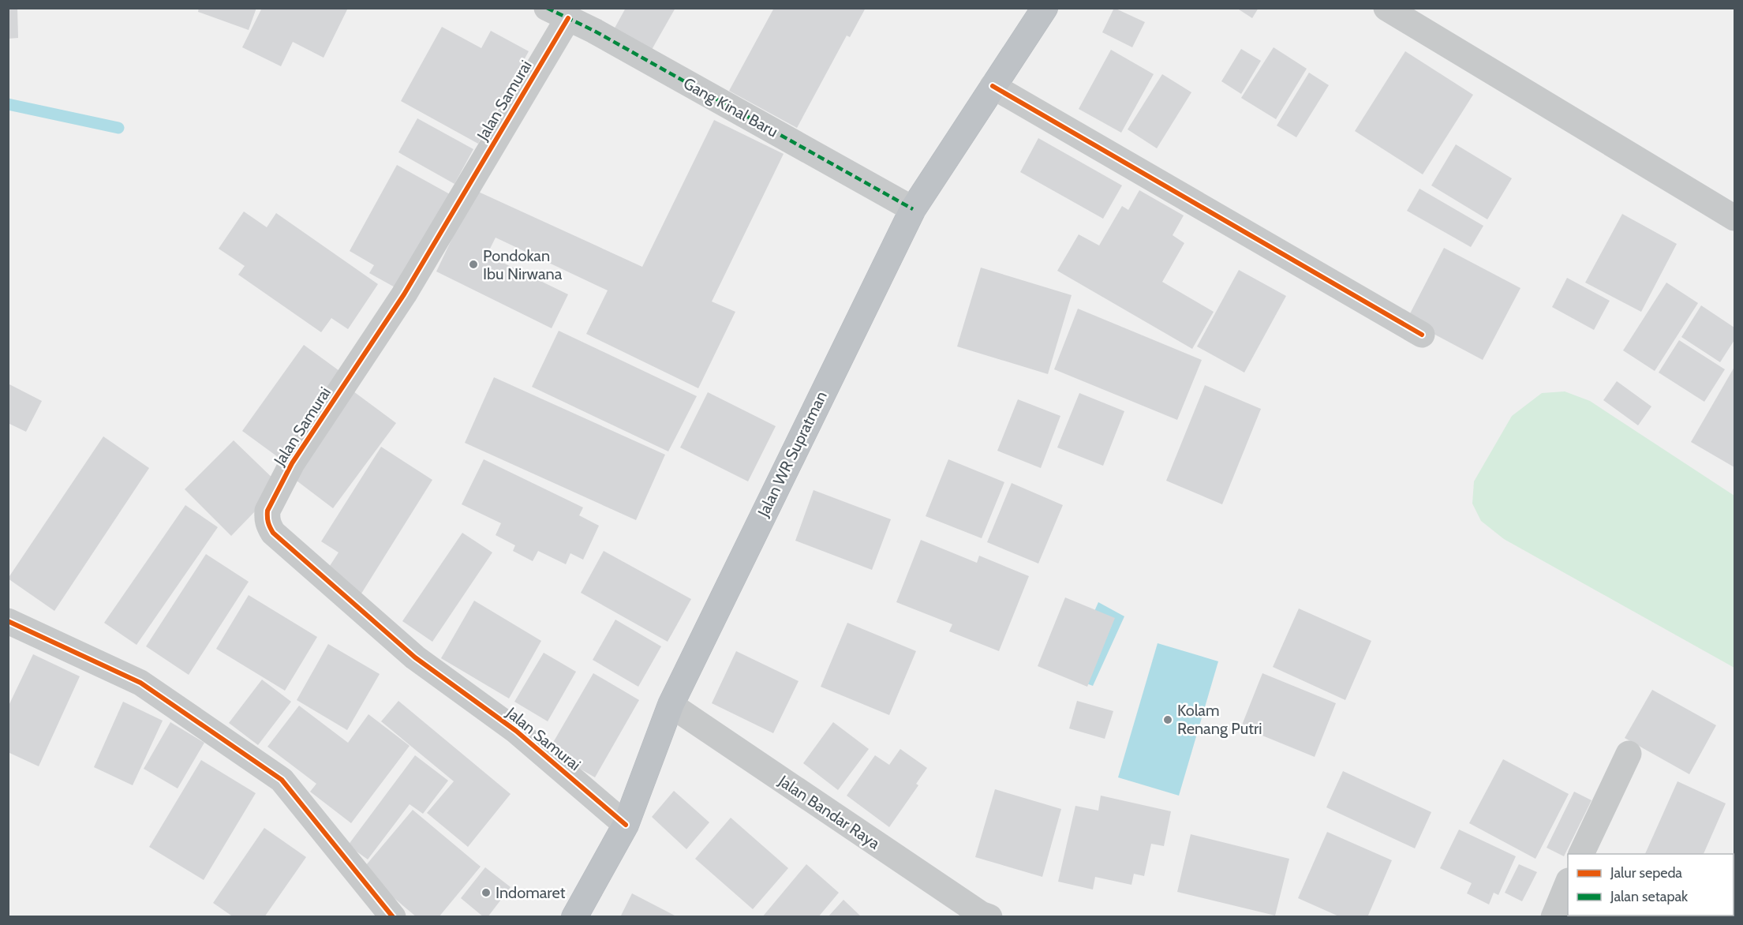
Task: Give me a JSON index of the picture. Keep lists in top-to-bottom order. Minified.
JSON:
{"streets":{"highway":["Jalan WR Supratman"],"street":["Jalan Samurai","Gang Kinal Baru","Jalan Bandar Raya"]},"crossings":[["Jalan Samurai","Gang Kinal Baru"],["Jalan Samurai","Jalan WR Supratman"],["Gang Kinal Baru","Jalan WR Supratman"],["Jalan WR Supratman","Jalan Bandar Raya"]],"places":["Pondokan Ibu Nirwana","Kolam Renang Putri","Indomaret"],"legend":["Jalur sepeda","Jalan setapak"]}
